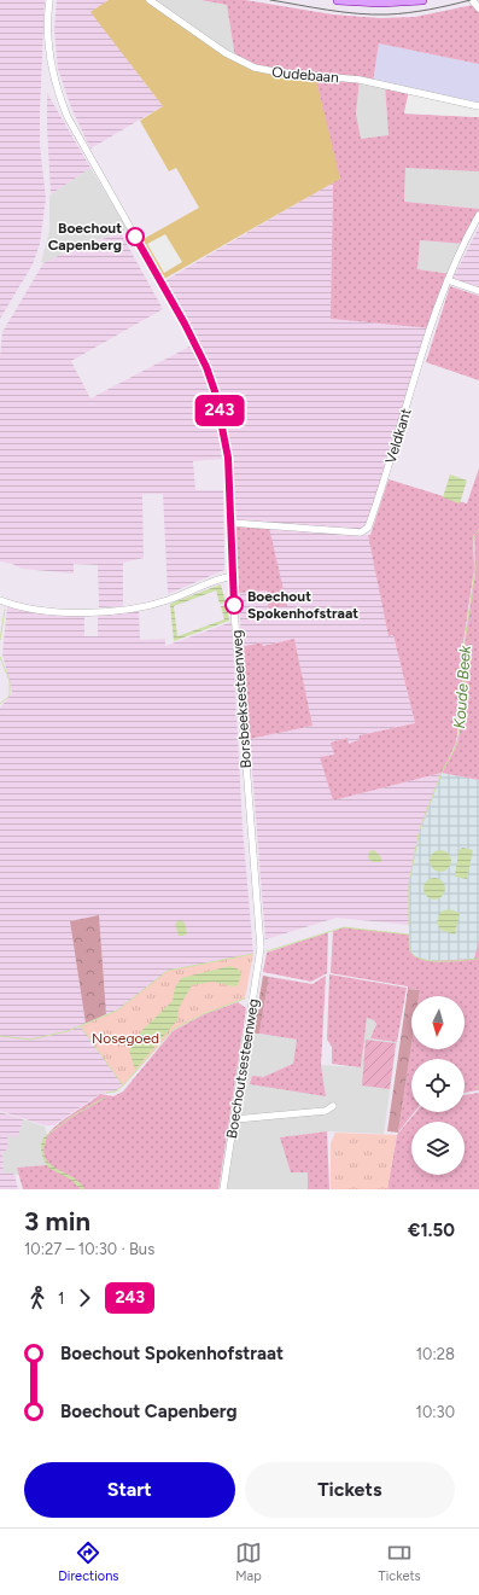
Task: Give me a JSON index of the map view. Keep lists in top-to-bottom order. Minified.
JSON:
{"streets":{"street":["Oudebaan","Veldkant","Borsbeeksesteenweg","Boechoutsesteenweg"]},"crossings":[["Veldkant","Borsbeeksesteenweg"],["Borsbeeksesteenweg","Boechoutsesteenweg"]],"water":["Koude Beek"],"parks":["Nosegoed"],"places":["Boechout Capenberg","Boechout Spokenhofstraat"],"lines":["bus line 243"],"north":"bottom","page":{"on_map":"243","heading":["3 min","10:27 – 10:30 · Bus","€1.50"],"legs":["1","243"],"list":[{"name":"Boechout Spokenhofstraat","value":"10:28"},{"name":"Boechout Capenberg","value":"10:30"}],"buttons":["Start","Tickets"],"tabs":["Directions","Map","Tickets"]}}
